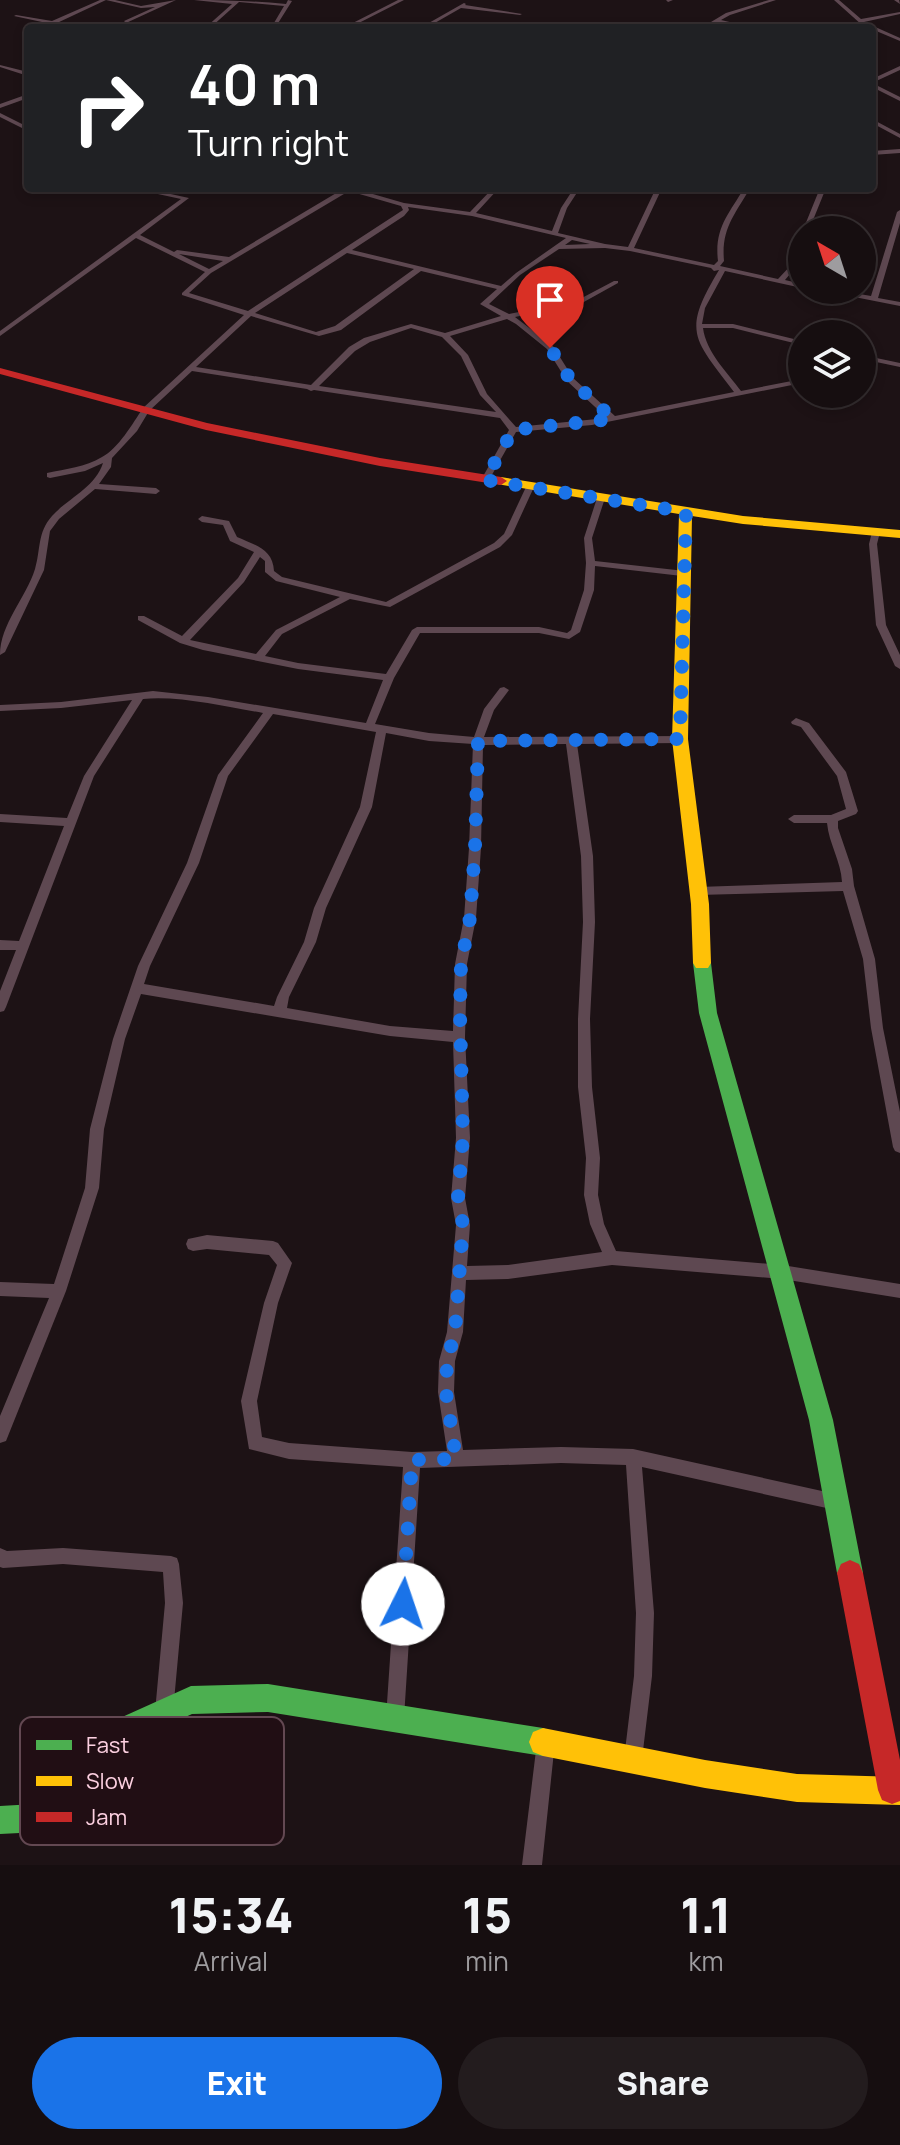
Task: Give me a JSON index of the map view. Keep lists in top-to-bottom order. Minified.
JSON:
{"legend":["Fast","Slow","Jam"],"north":"top left","page":{"turn":["40 m","Turn right"],"eta":["15:34","Arrival","15","min","1.1","km"],"buttons":["Exit","Share"]}}
